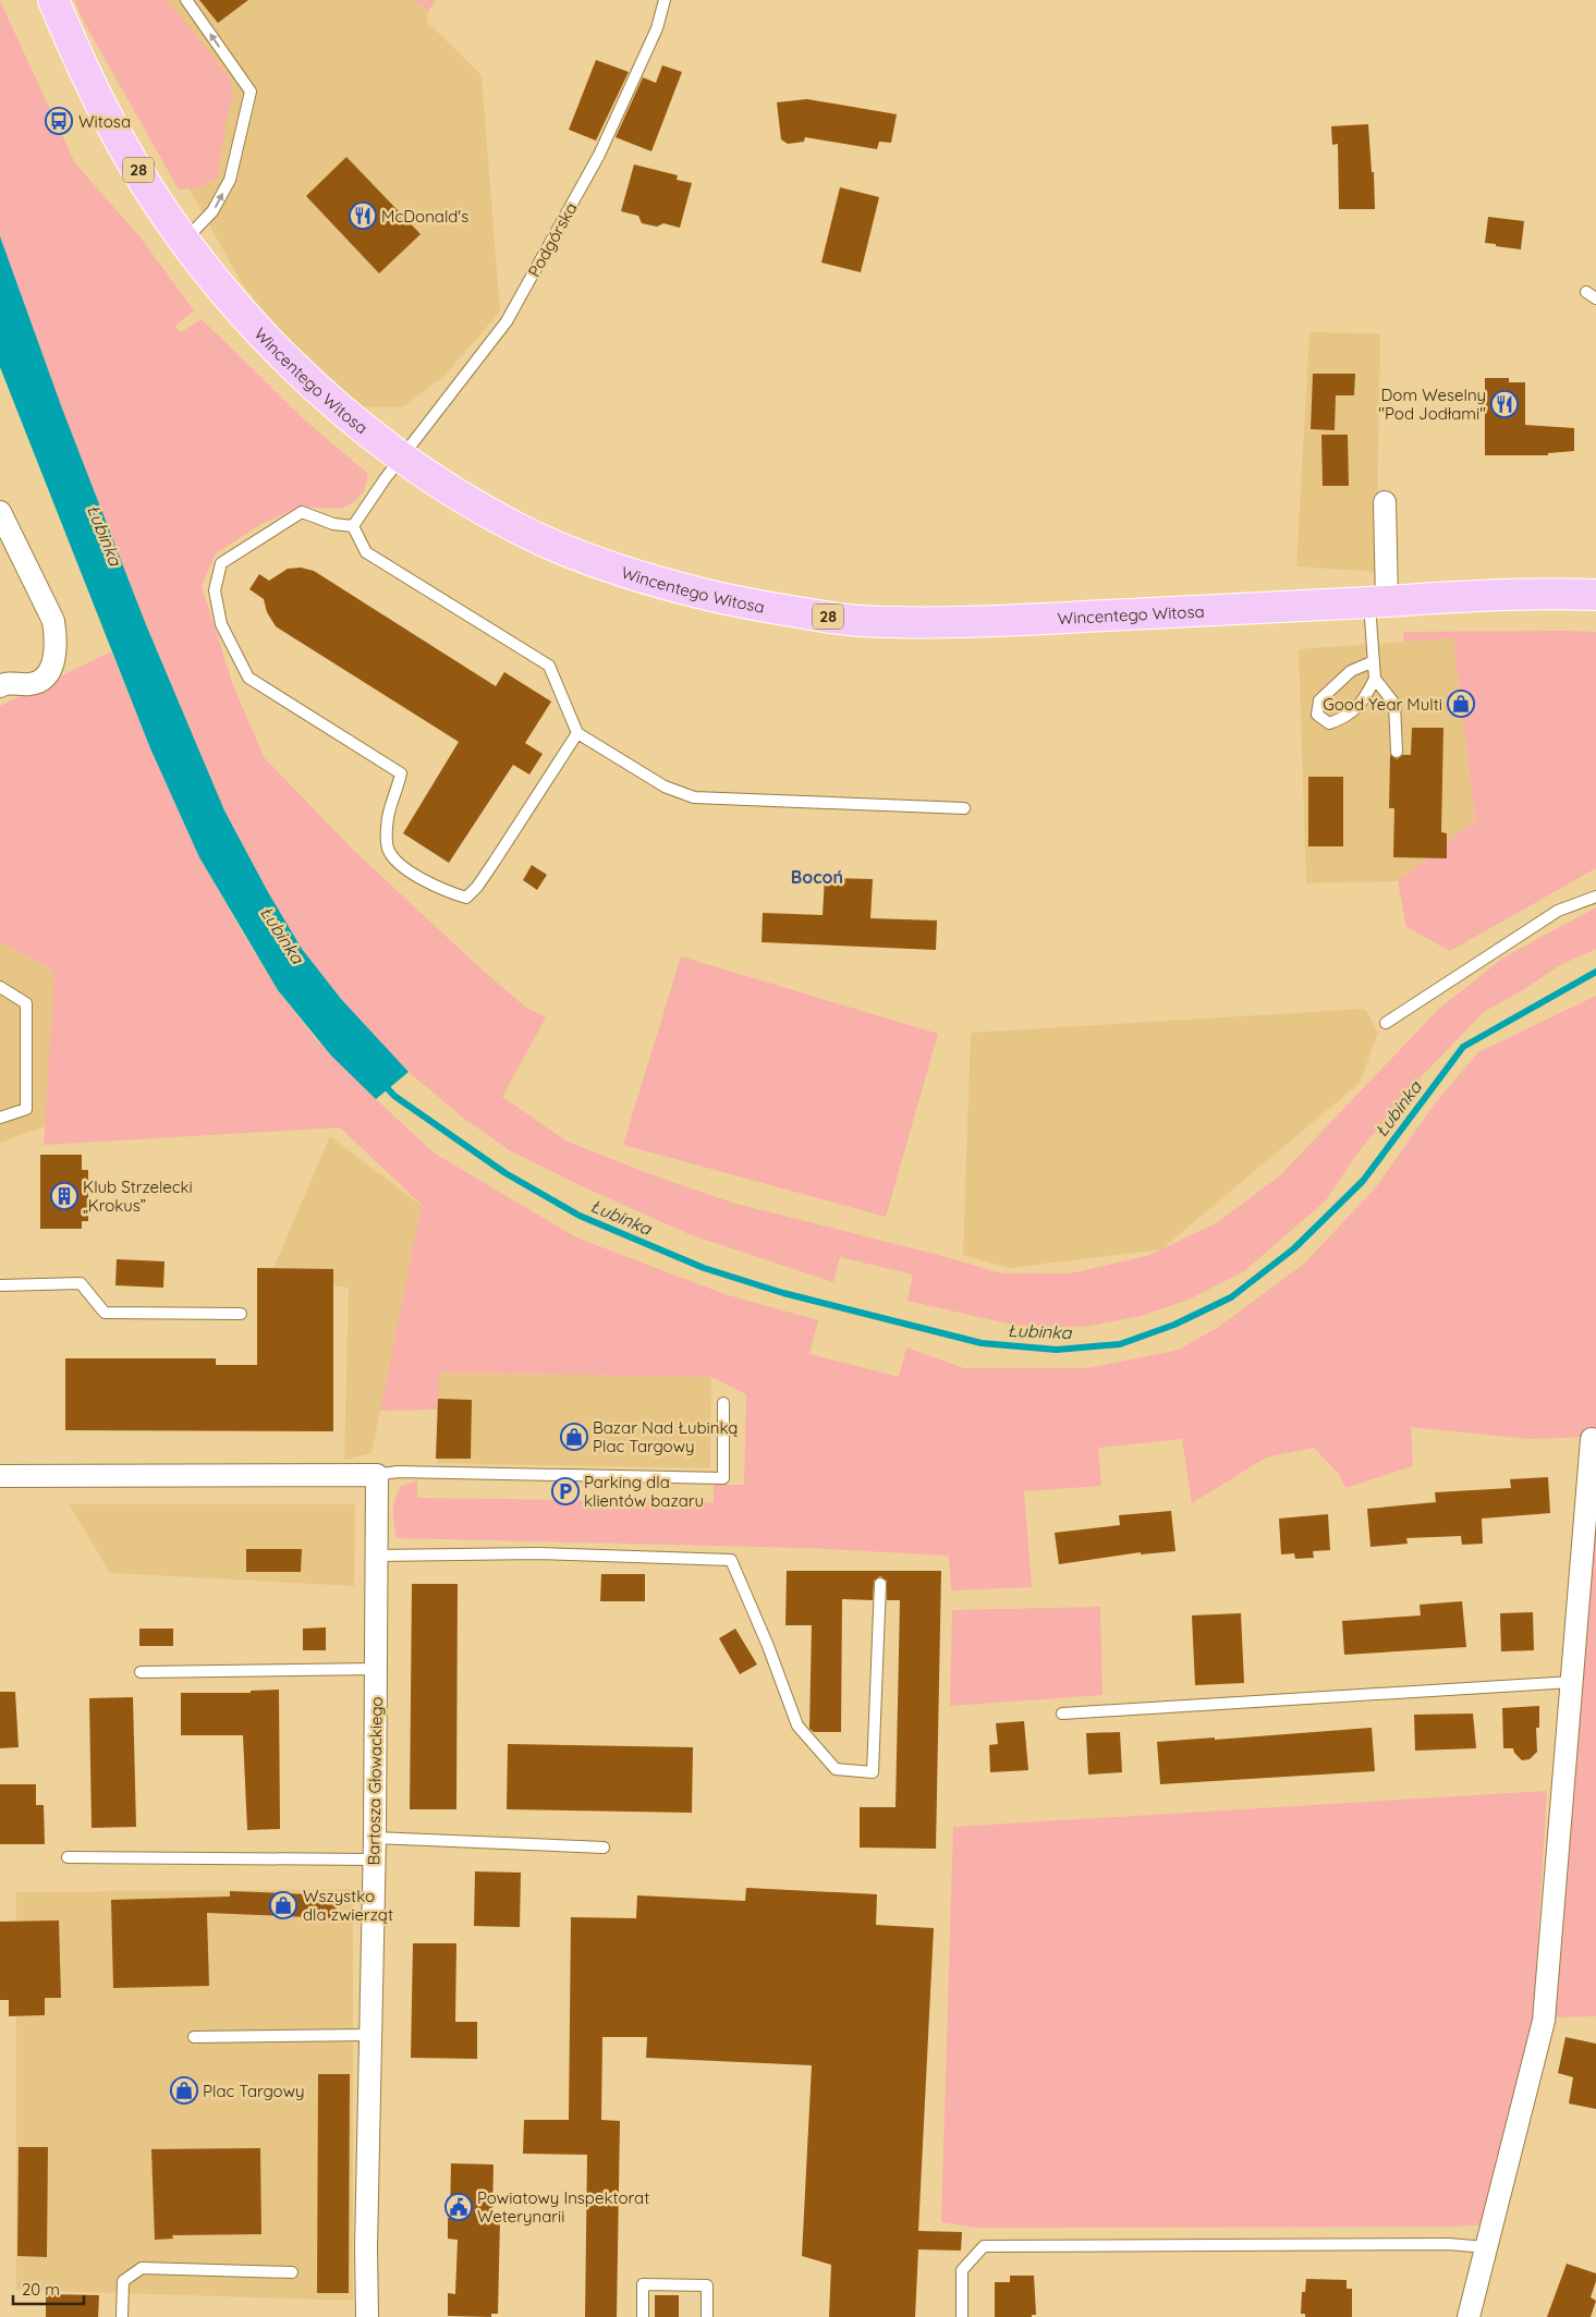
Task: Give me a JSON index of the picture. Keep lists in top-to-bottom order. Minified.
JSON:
{"streets":{"main road":["28","Wincentego Witosa"],"street":["Bartosza Głowackiego"],"lane":["Podgórska"]},"crossings":[["Podgórska","Wincentego Witosa"]],"districts":["Bocoń"],"water":["Łubinka"],"places":{"bus stop":["Witosa"],"restaurant":["McDonald's","Dom Weselny \"Pod Jodłami\""],"shop":["Good Year Multi","Bazar Nad Łubinką Plac Targowy","Wszystko dla zwierząt","Plac Targowy"],"building":["Klub Strzelecki „Krokus”"],"parking":["Parking dla klientów bazaru"],"public building":["Powiatowy Inspektorat Weterynarii"]},"scale_bar":"20 m"}
